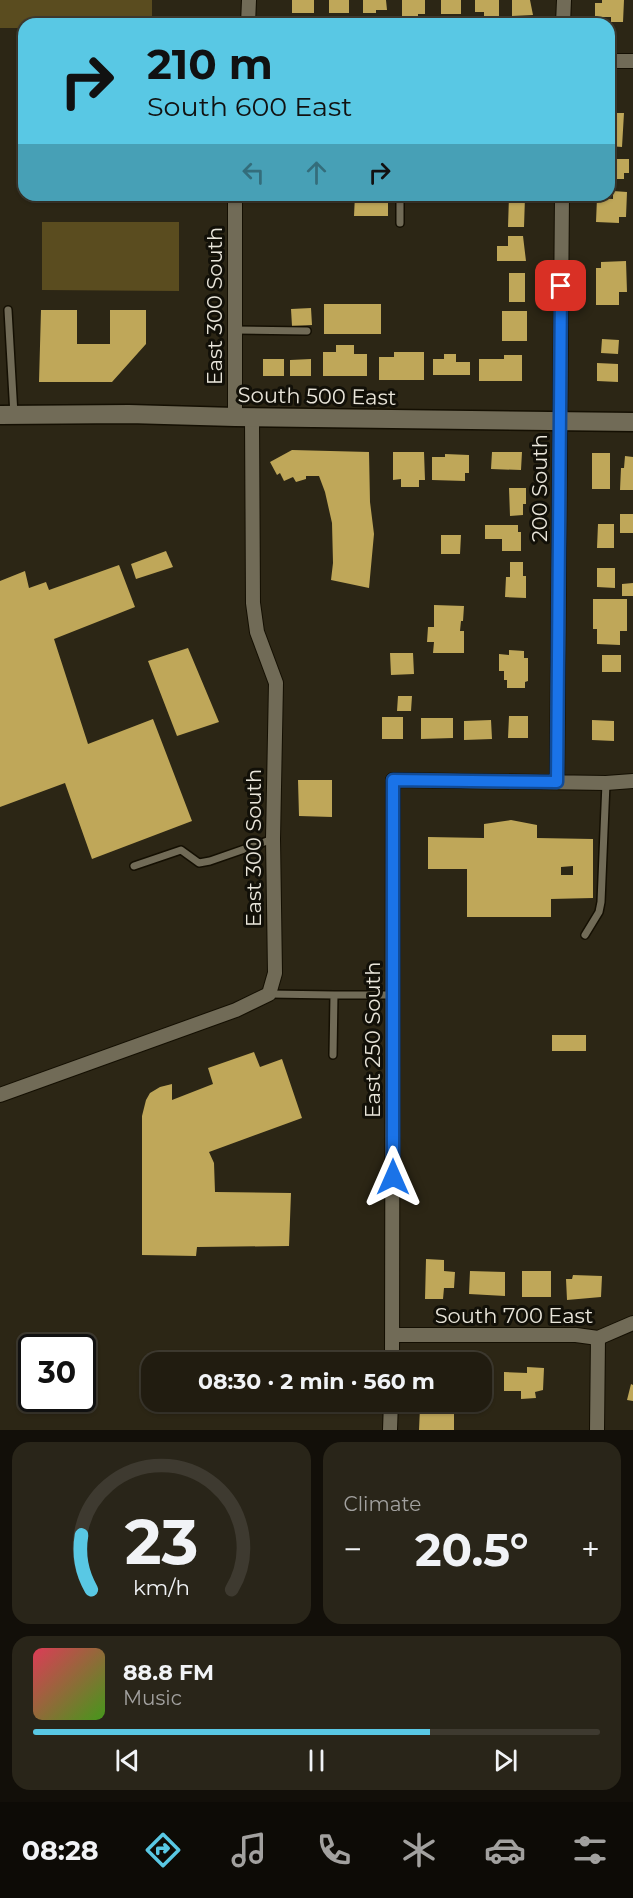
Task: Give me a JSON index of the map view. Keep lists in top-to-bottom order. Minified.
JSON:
{"streets":{"street":["East 300 South","South 500 East","200 South","East 250 South","South 700 East"]},"crossings":[["East 300 South","South 500 East"],["South 500 East","200 South"],["200 South","East 250 South"],["East 250 South","South 700 East"]],"page":{"turn":["210 m","South 600 East"],"limit":"30","trip":"08:30 · 2 min · 560 m","tile":"Climate","heat":["−","20.5°","+"],"song":["88.8 FM","Music"],"tabs":"08:28","gauge":["23","km/h"]}}
